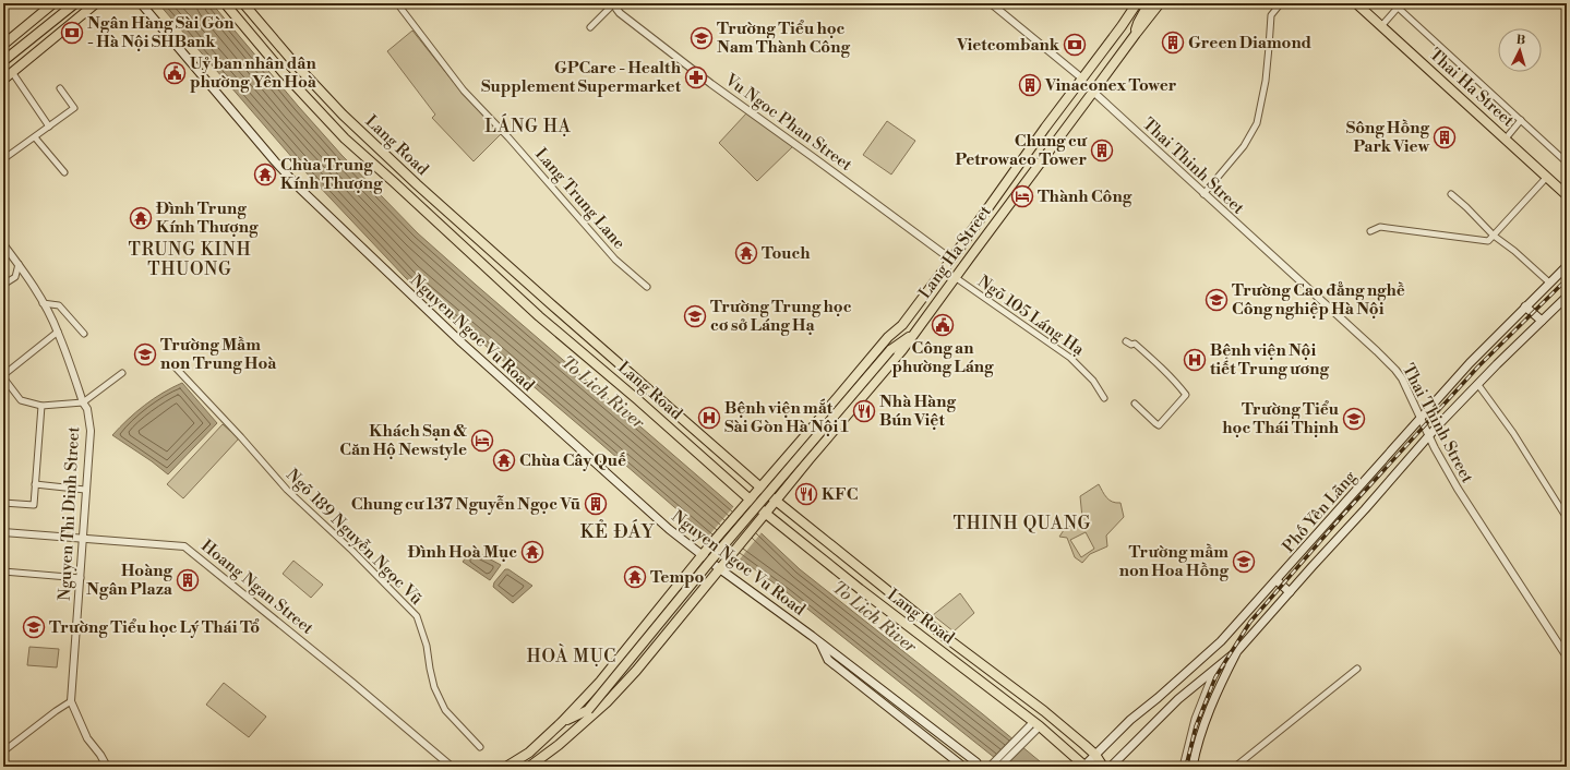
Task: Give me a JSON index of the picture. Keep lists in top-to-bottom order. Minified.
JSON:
{"streets":{"main road":["Thai Ha Street","Lang Road","Lang Ha Street","Nguyen Ngoc Vu Road","Phố Yên Lãng"],"street":["Vu Ngoc Phan Street","Thai Thinh Street","Lang Trung Lane","Ngõ 105 Láng Hạ","Nguyen Thi Dinh Street","Ngõ 189 Nguyễn Ngọc Vũ","Hoang Ngan Street"]},"crossings":[["Vu Ngoc Phan Street","Lang Ha Street"],["Lang Road","Lang Ha Street"],["Lang Road","Phố Yên Lãng"],["Thai Thinh Street","Lang Ha Street"],["Thai Thinh Street","Phố Yên Lãng"],["Lang Ha Street","Ngõ 105 Láng Hạ"],["Lang Ha Street","Nguyen Ngoc Vu Road"],["Nguyen Thi Dinh Street","Hoang Ngan Street"]],"districts":["LÁNG HẠ","TRUNG KINH THUONG","THINH QUANG","KẺ ĐÁY","HOÀ MỤC"],"water":["To Lich River"],"places":{"bank":["Ngân Hàng Sài Gòn - Hà Nội SHBank","Vietcombank"],"school or university":["Trường Tiểu học Nam Thành Công","Trường Cao đẳng nghề Công nghiệp Hà Nội","Trường Trung học cơ sở Láng Hạ","Trường Mầm non Trung Hoà","Trường Tiểu học Thái Thịnh","Trường mầm non Hoa Hồng","Trường Tiểu học Lý Thái Tổ"],"building":["Green Diamond","Vinaconex Tower","Sông Hồng Park View","Chung cư Petrowaco Tower","Chung cư 137 Nguyễn Ngọc Vũ","Hoàng Ngân Plaza"],"public building":["Uỷ ban nhân dân phường Yên Hoà","Công an phường Láng"],"pharmacy":["GPCare - Health Supplement Supermarket"],"temple":["Chùa Trung Kính Thượng","Đình Trung Kính Thượng","Touch","Chùa Cây Quế","Đình Hoà Mục","Tempo"],"hotel":["Thành Công","Khách Sạn & Căn Hộ Newstyle"],"hospital":["Bệnh viện Nội tiết Trung ương","Bệnh viện mắt Sài Gòn Hà Nội 1"],"restaurant":["Nhà Hàng Bún Việt","KFC"]},"north":"top"}
